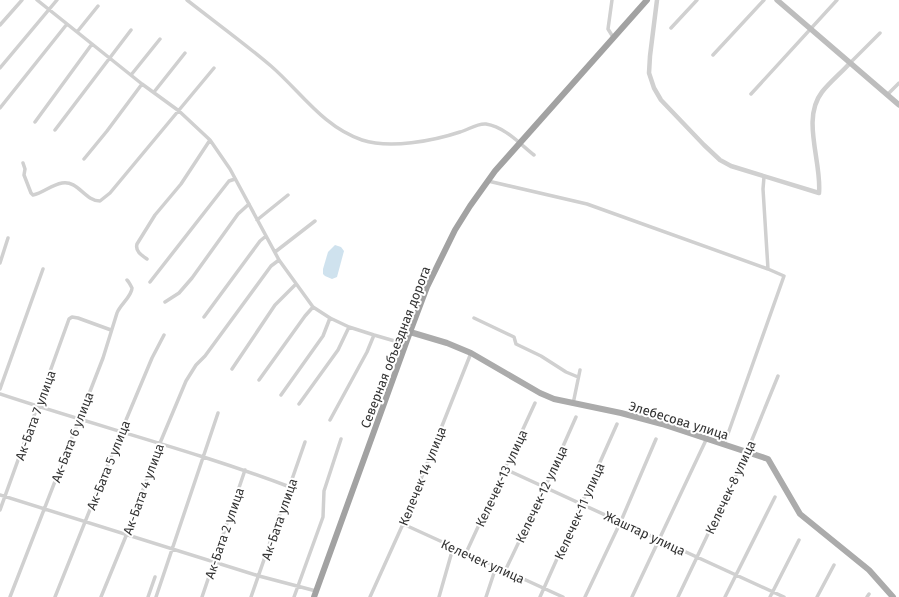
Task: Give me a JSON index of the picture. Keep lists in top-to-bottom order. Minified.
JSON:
{"streets":{"highway":["Северная объездная дорога"],"main road":["Элебесова улица"],"street":["Ак-Бата 7 улица","Ак-Бата 6 улица","Ак-Бата 5 улица","Келечек 14 улица","Келечек-13 улица","Келечек-8 улица","Ак-Бата 4 улица","Келечек-12 улица","Келечек-11 улица","Ак-Бата улица","Ак-Бата 2 улица","Жаштар улица","Келечек улица"]},"crossings":[["Северная объездная дорога","Элебесова улица"],["Ак-Бата 7 улица","Ак-Бата 6 улица"],["Элебесова улица","Келечек 14 улица"],["Элебесова улица","Келечек-8 улица"],["Келечек 14 улица","Келечек улица"],["Келечек-13 улица","Жаштар улица"],["Келечек-13 улица","Келечек улица"],["Келечек-8 улица","Жаштар улица"],["Келечек-12 улица","Жаштар улица"],["Келечек-12 улица","Келечек улица"],["Келечек-11 улица","Жаштар улица"],["Келечек-11 улица","Келечек улица"]]}
